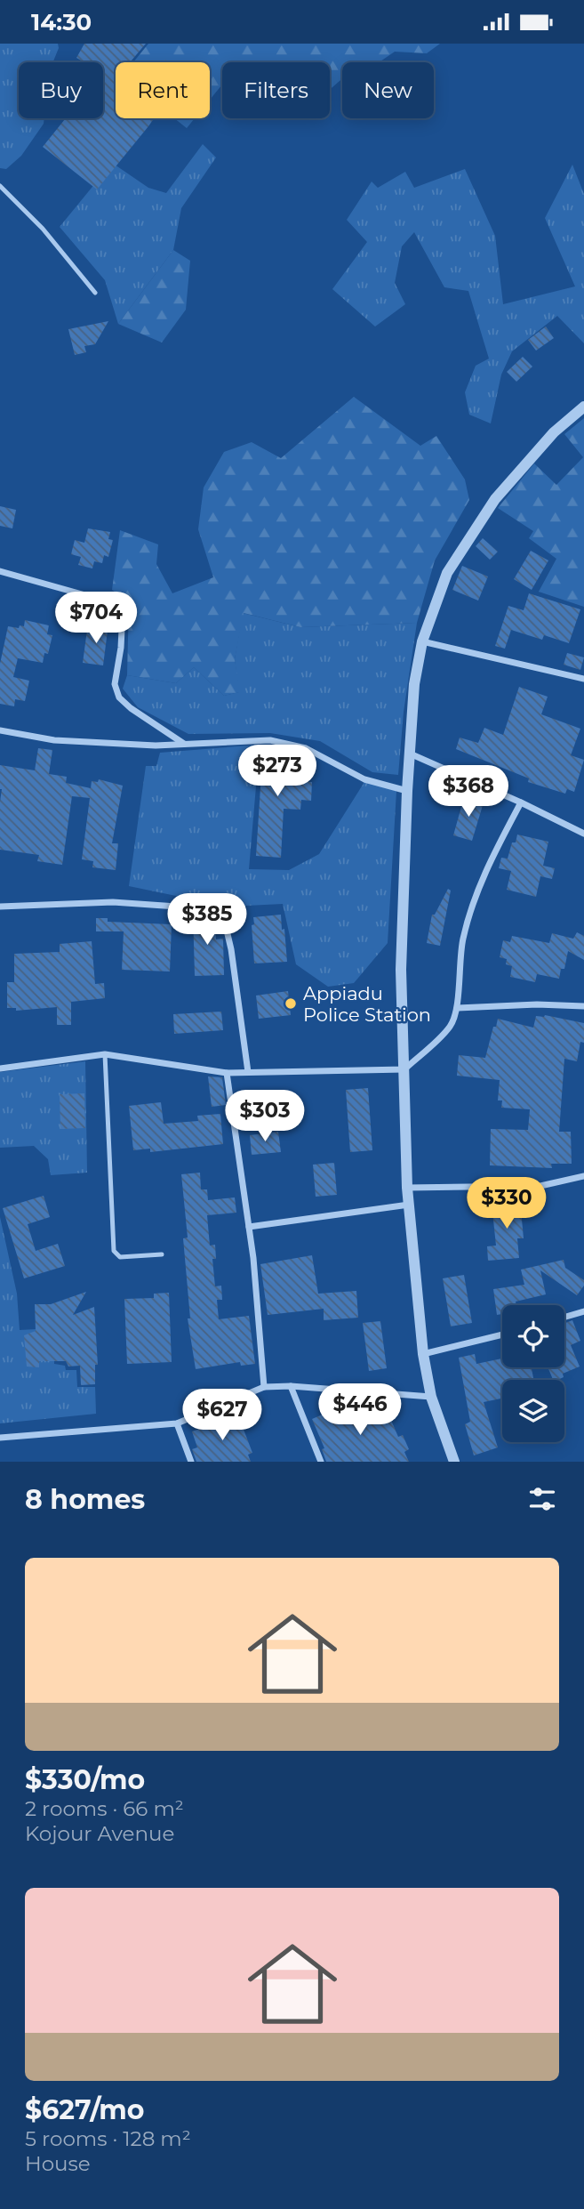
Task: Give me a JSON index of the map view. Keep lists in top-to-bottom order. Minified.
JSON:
{"places":["Appiadu Police Station"],"page":{"status":"14:30","chip":["Buy","Rent","Filters","New"],"price":["$704","$273","$368","$385","$303","$330","$446","$627"],"heading":"8 homes","list":[{"name":"$330/mo","note":"2 rooms · 66 m² · Kojour Avenue"},{"name":"$627/mo","note":"5 rooms · 128 m² · House"}]}}
